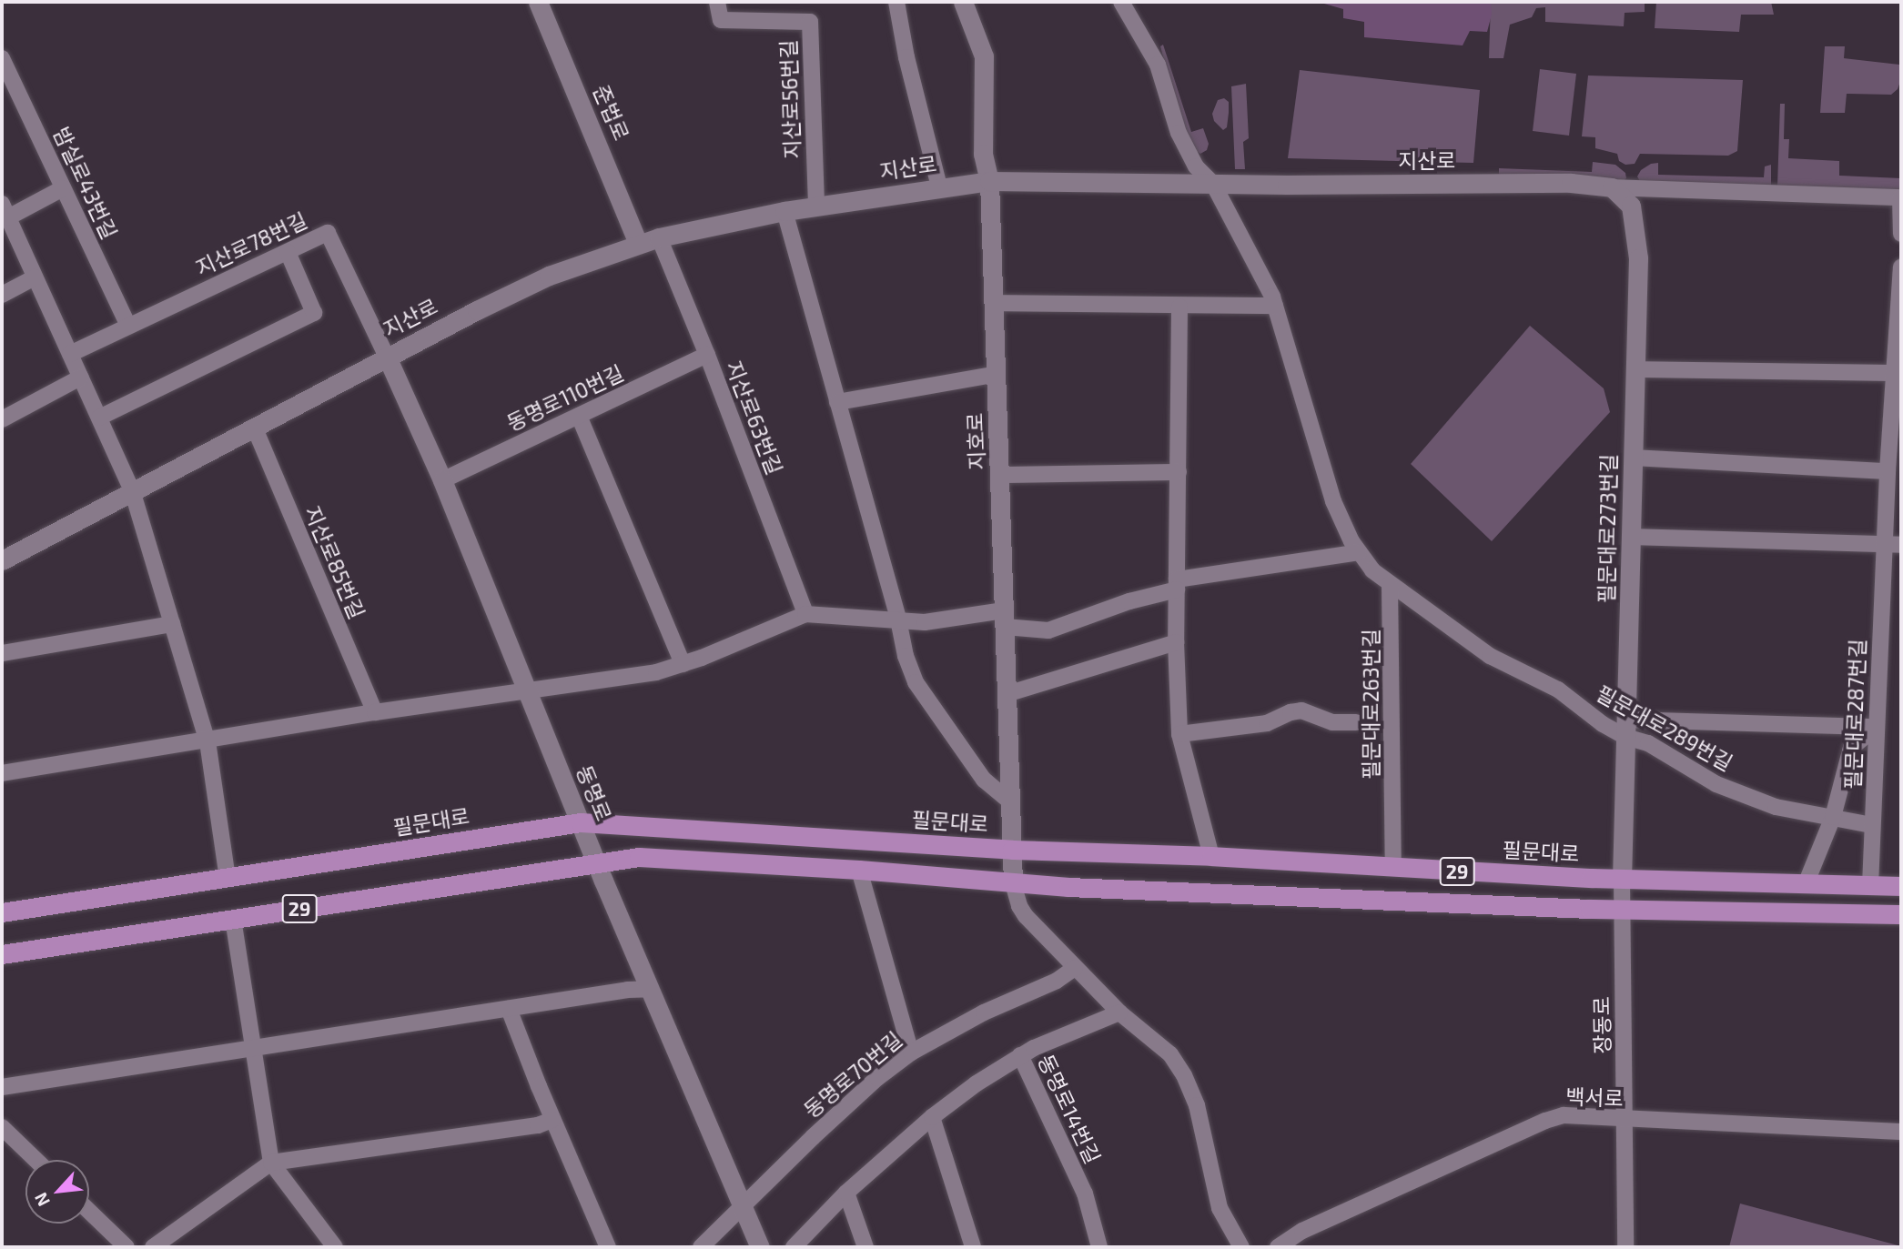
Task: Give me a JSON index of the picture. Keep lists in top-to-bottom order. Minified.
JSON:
{"streets":{"main road":["필문대로","29"],"street":["지산로56번길","준법로","지산로","밤실로43번길","지산로78번길","동명로110번길","지산로63번길","지호로","필문대로273번길","지산로85번길","필문대로263번길","필문대로287번길","필문대로289번길","동명로","장동로","동명로70번길","백서로","동명로14번길"]},"crossings":[["지산로56번길","지산로"],["준법로","지산로"],["지산로","지산로78번길"],["지산로","지산로63번길"],["지산로","지호로"],["지산로","필문대로273번길"],["지산로","지산로85번길"],["지산로","동명로"],["밤실로43번길","지산로78번길"],["지산로78번길","동명로"],["동명로110번길","지산로63번길"],["동명로110번길","동명로"],["지호로","필문대로"],["지호로","29"],["필문대로273번길","필문대로289번길"],["필문대로273번길","필문대로"],["필문대로273번길","장동로"],["필문대로263번길","필문대로289번길"],["필문대로263번길","필문대로"],["필문대로287번길","필문대로289번길"],["필문대로287번길","필문대로"],["동명로","필문대로"],["동명로","29"],["동명로","동명로70번길"],["필문대로","장동로"],["29","장동로"],["장동로","백서로"]],"north":"bottom left"}
